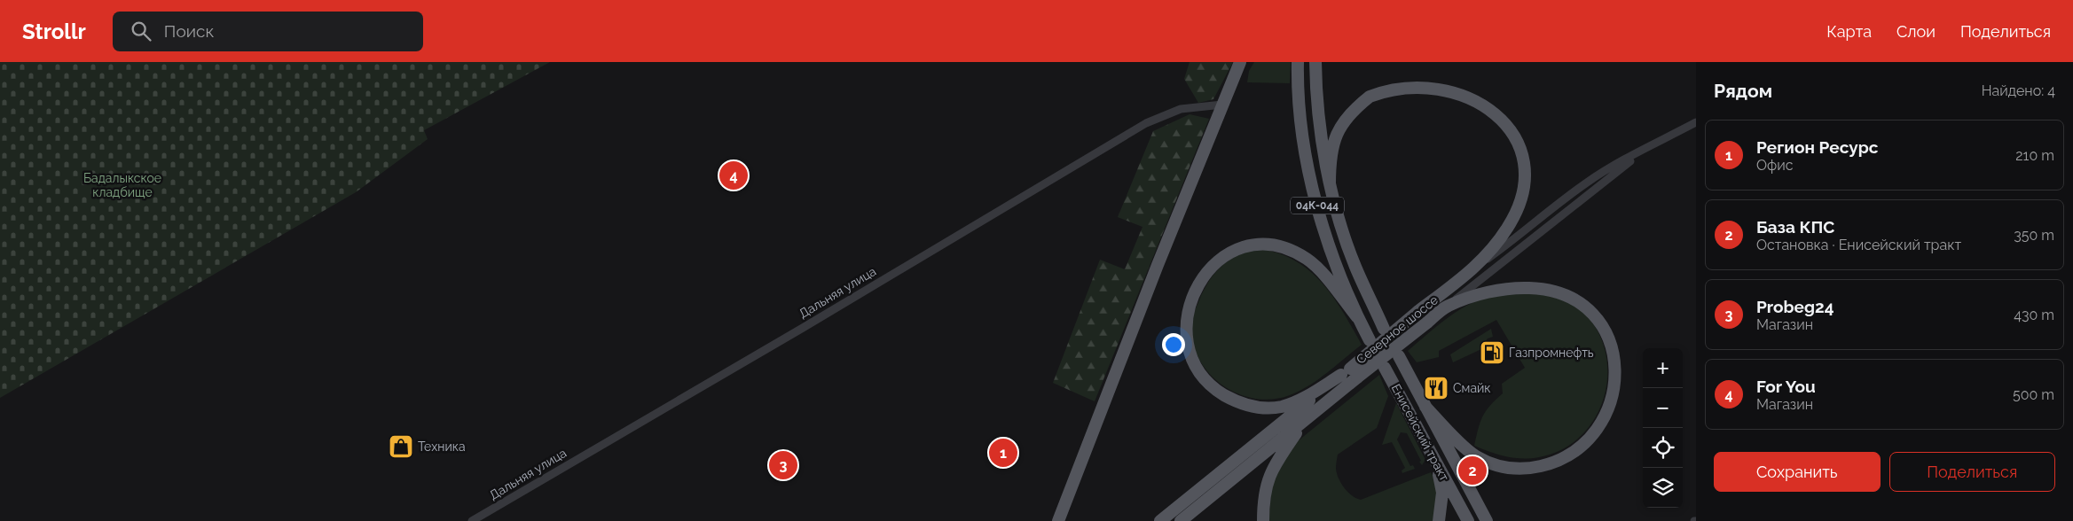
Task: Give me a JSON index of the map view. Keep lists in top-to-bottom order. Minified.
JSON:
{"streets":{"main road":["04К-044","Северное шоссе","Енисейский тракт"],"street":["Дальняя улица"]},"parks":["Бадалыкское кладбище"],"places":{"fuel station":["Газпромнефть"],"restaurant":["Смайк"],"shop":["Техника"]},"page":{"header":"Strollr","search":"Поиск","nav":["Карта","Слои","Поделиться"],"heading":["Рядом","Найдено: 4"],"list":[{"mark":"1","name":"Регион Ресурс","note":"Офис","value":"210 m"},{"mark":"2","name":"База КПС","note":"Остановка · Енисейский тракт","value":"350 m"},{"mark":"3","name":"Probeg24","note":"Магазин","value":"430 m"},{"mark":"4","name":"For You","note":"Магазин","value":"500 m"}],"pins":["4","1","3","2"],"map_buttons":["+","−"],"buttons":["Сохранить","Поделиться"]}}
